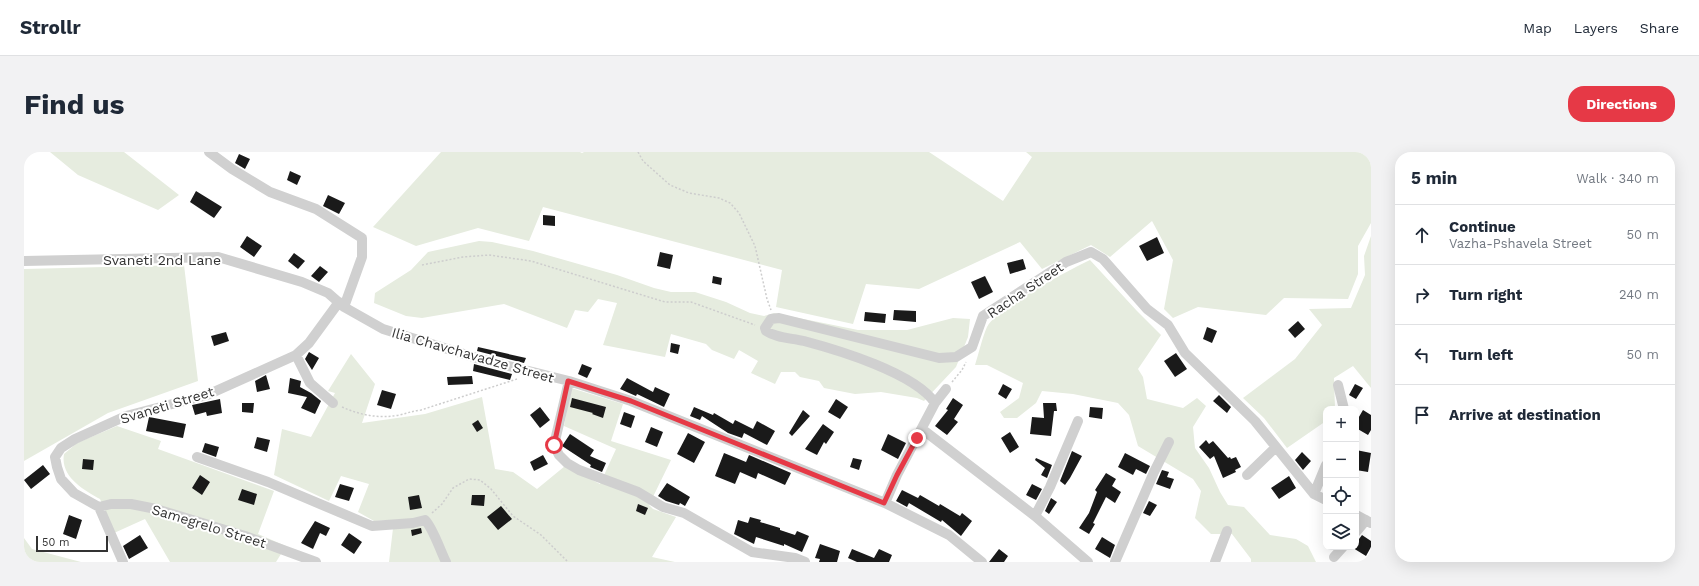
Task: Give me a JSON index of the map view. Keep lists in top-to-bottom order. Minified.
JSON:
{"streets":{"street":["Svaneti 2nd Lane","Racha Street","Ilia Chavchavadze Street","Svaneti Street","Samegrelo Street"]},"crossings":[["Svaneti 2nd Lane","Ilia Chavchavadze Street"],["Svaneti 2nd Lane","Svaneti Street"],["Ilia Chavchavadze Street","Svaneti Street"],["Svaneti Street","Samegrelo Street"]],"scale_bar":"50 m","page":{"header":"Strollr","nav":["Map","Layers","Share"],"buttons":"Directions","title":"Find us","heading":["5 min","Walk · 340 m"],"list":[["Continue","Vazha-Pshavela Street","50 m"],["Turn right","240 m"],["Turn left","50 m"],"Arrive at destination"],"map_buttons":["+","−"],"scale":"50 m"}}
